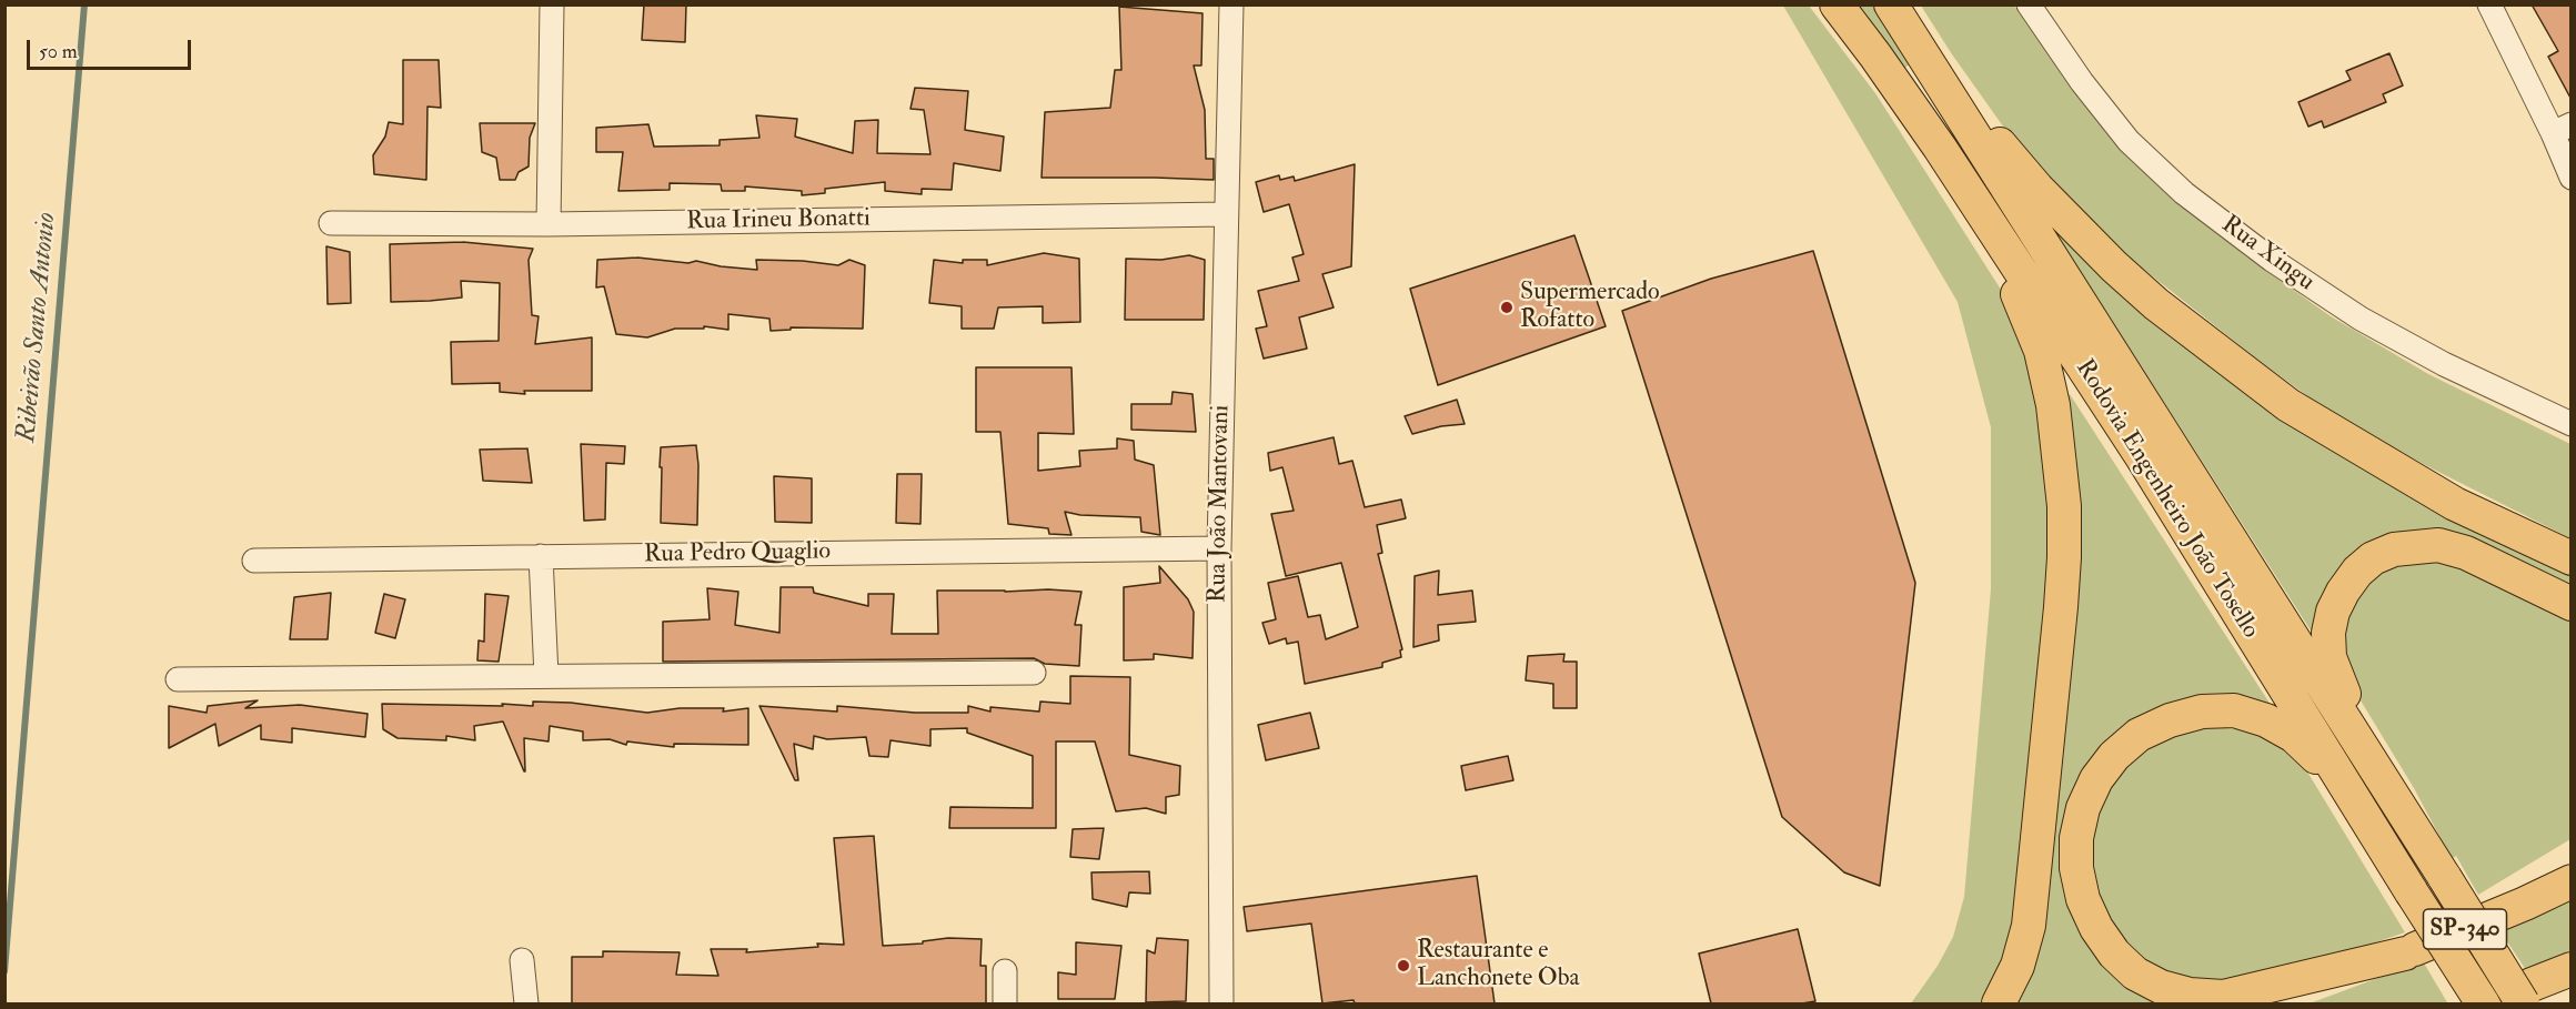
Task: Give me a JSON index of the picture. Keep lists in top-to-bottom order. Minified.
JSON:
{"streets":{"highway":["Rodovia Engenheiro João Tosello","SP-340"],"street":["Rua Irineu Bonatti","Rua Xingu","Rua João Mantovani","Rua Pedro Quaglio"]},"crossings":[["Rua Irineu Bonatti","Rua João Mantovani"],["Rua João Mantovani","Rua Pedro Quaglio"]],"water":["Ribeirão Santo Antonio"],"places":["Supermercado Rofatto","Restaurante e Lanchonete Oba"],"scale_bar":"50 m"}
